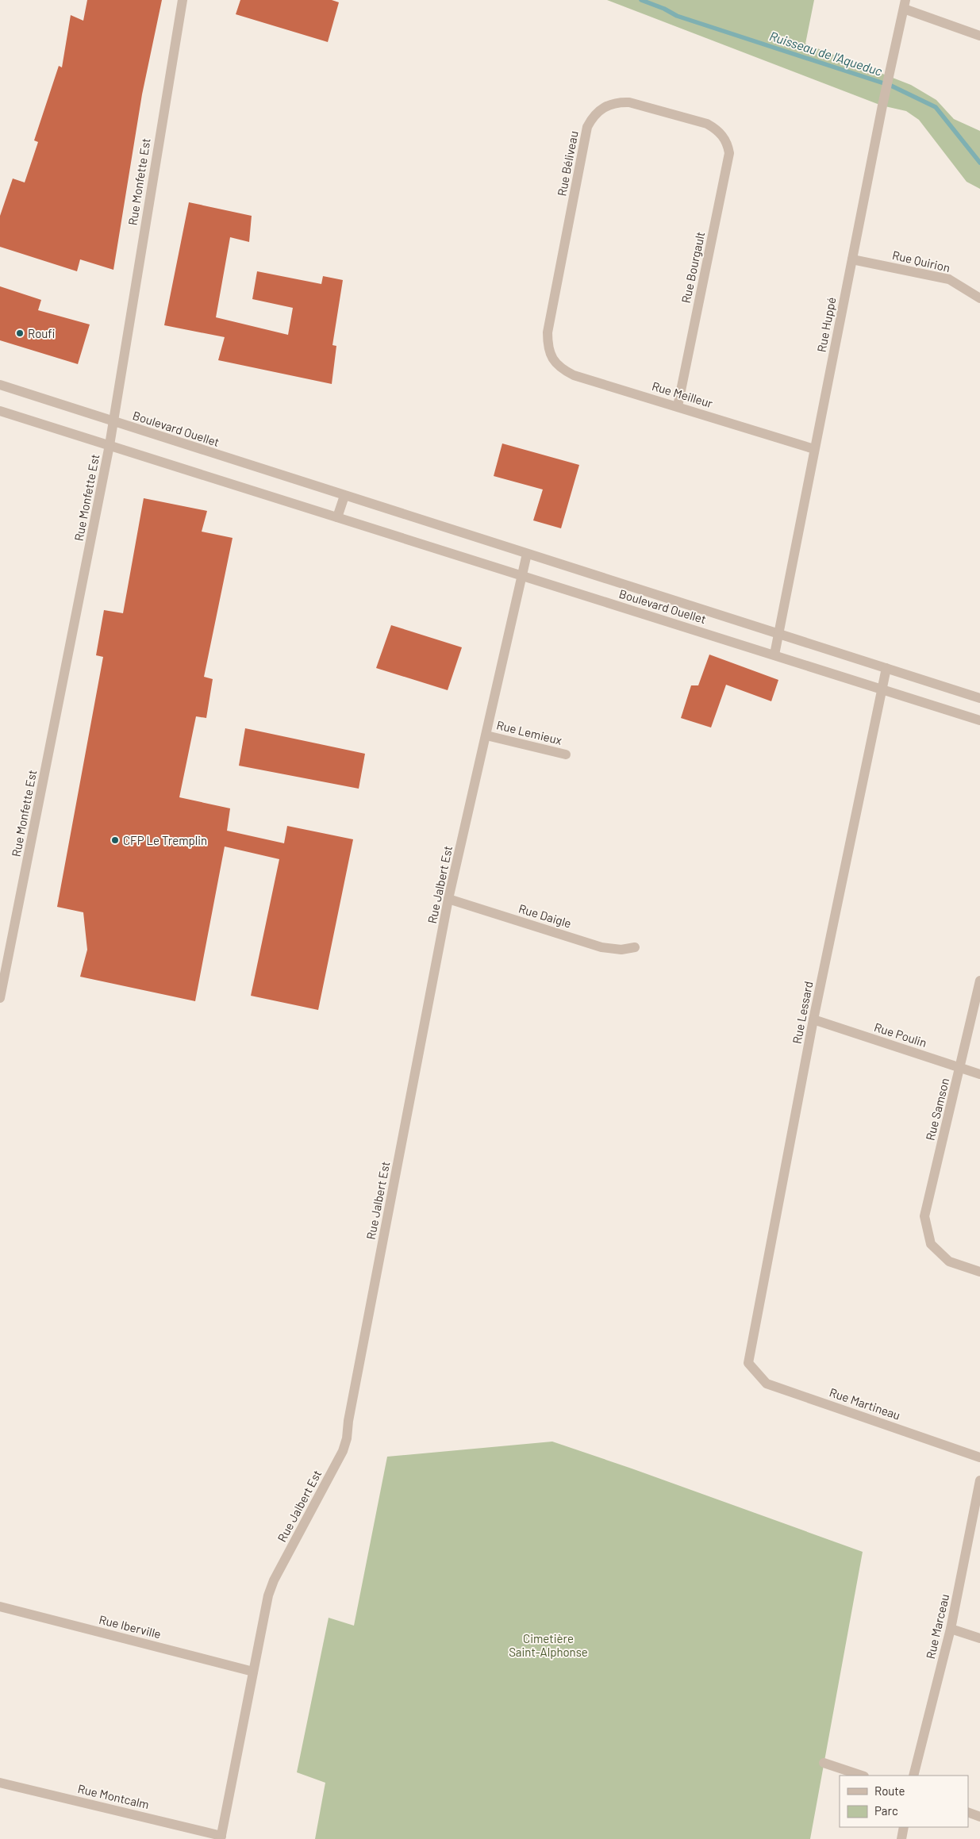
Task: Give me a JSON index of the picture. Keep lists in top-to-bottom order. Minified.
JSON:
{"streets":{"street":["Rue Béliveau","Rue Monfette Est","Rue Quirion","Rue Bourgault","Rue Huppé","Rue Meilleur","Boulevard Ouellet","Rue Lemieux","Rue Jalbert Est","Rue Daigle","Rue Lessard","Rue Poulin","Rue Samson","Rue Martineau","Rue Iberville","Rue Marceau","Rue Montcalm"]},"crossings":[["Rue Béliveau","Rue Bourgault"],["Rue Béliveau","Rue Meilleur"],["Rue Monfette Est","Boulevard Ouellet"],["Rue Quirion","Rue Huppé"],["Rue Bourgault","Rue Meilleur"],["Rue Huppé","Rue Meilleur"],["Rue Huppé","Boulevard Ouellet"],["Boulevard Ouellet","Rue Jalbert Est"],["Boulevard Ouellet","Rue Lessard"],["Rue Lemieux","Rue Jalbert Est"],["Rue Jalbert Est","Rue Daigle"],["Rue Jalbert Est","Rue Iberville"],["Rue Jalbert Est","Rue Montcalm"],["Rue Lessard","Rue Poulin"],["Rue Lessard","Rue Martineau"],["Rue Poulin","Rue Samson"]],"water":["Ruisseau de l'Aqueduc"],"parks":["Cimetière Saint-Alphonse"],"places":["Roufi","CFP Le Tremplin"],"legend":["Route","Parc"]}
